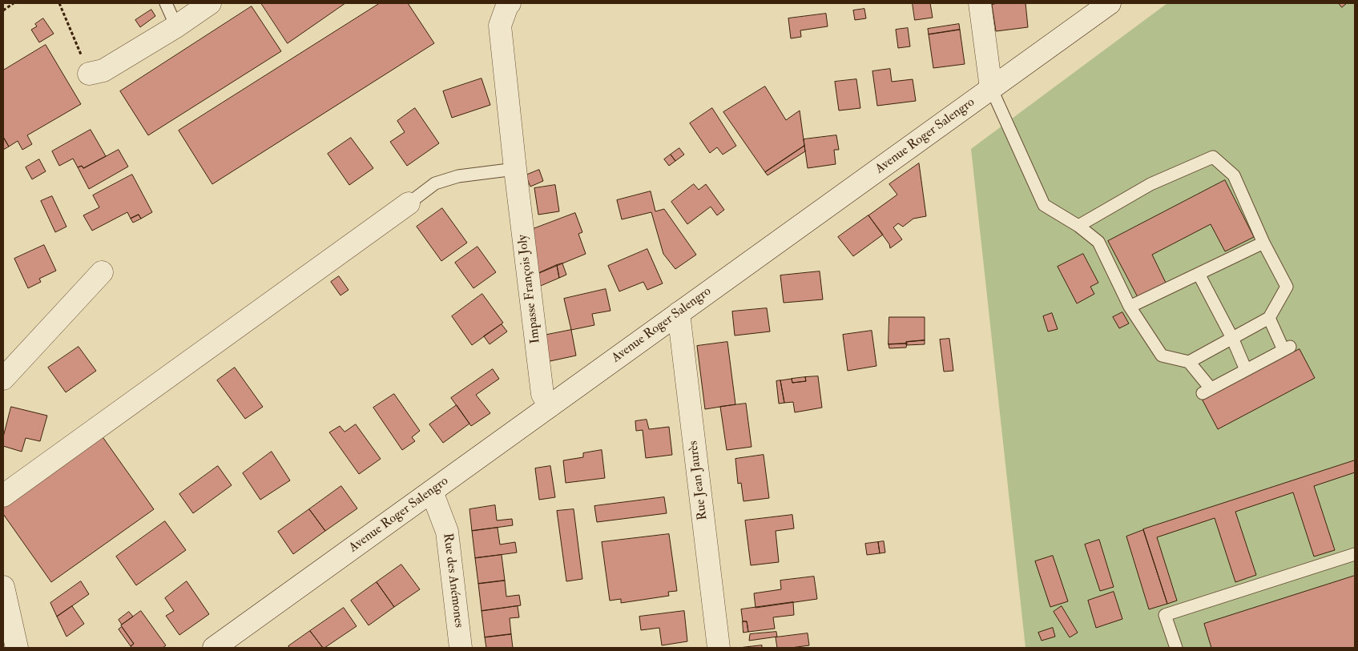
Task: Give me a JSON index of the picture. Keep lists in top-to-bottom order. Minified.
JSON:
{"streets":{"street":["Avenue Roger Salengro","Impasse François Joly","Rue Jean Jaurès","Rue des Anémones"]},"crossings":[["Avenue Roger Salengro","Impasse François Joly"],["Avenue Roger Salengro","Rue Jean Jaurès"],["Avenue Roger Salengro","Rue des Anémones"]]}
